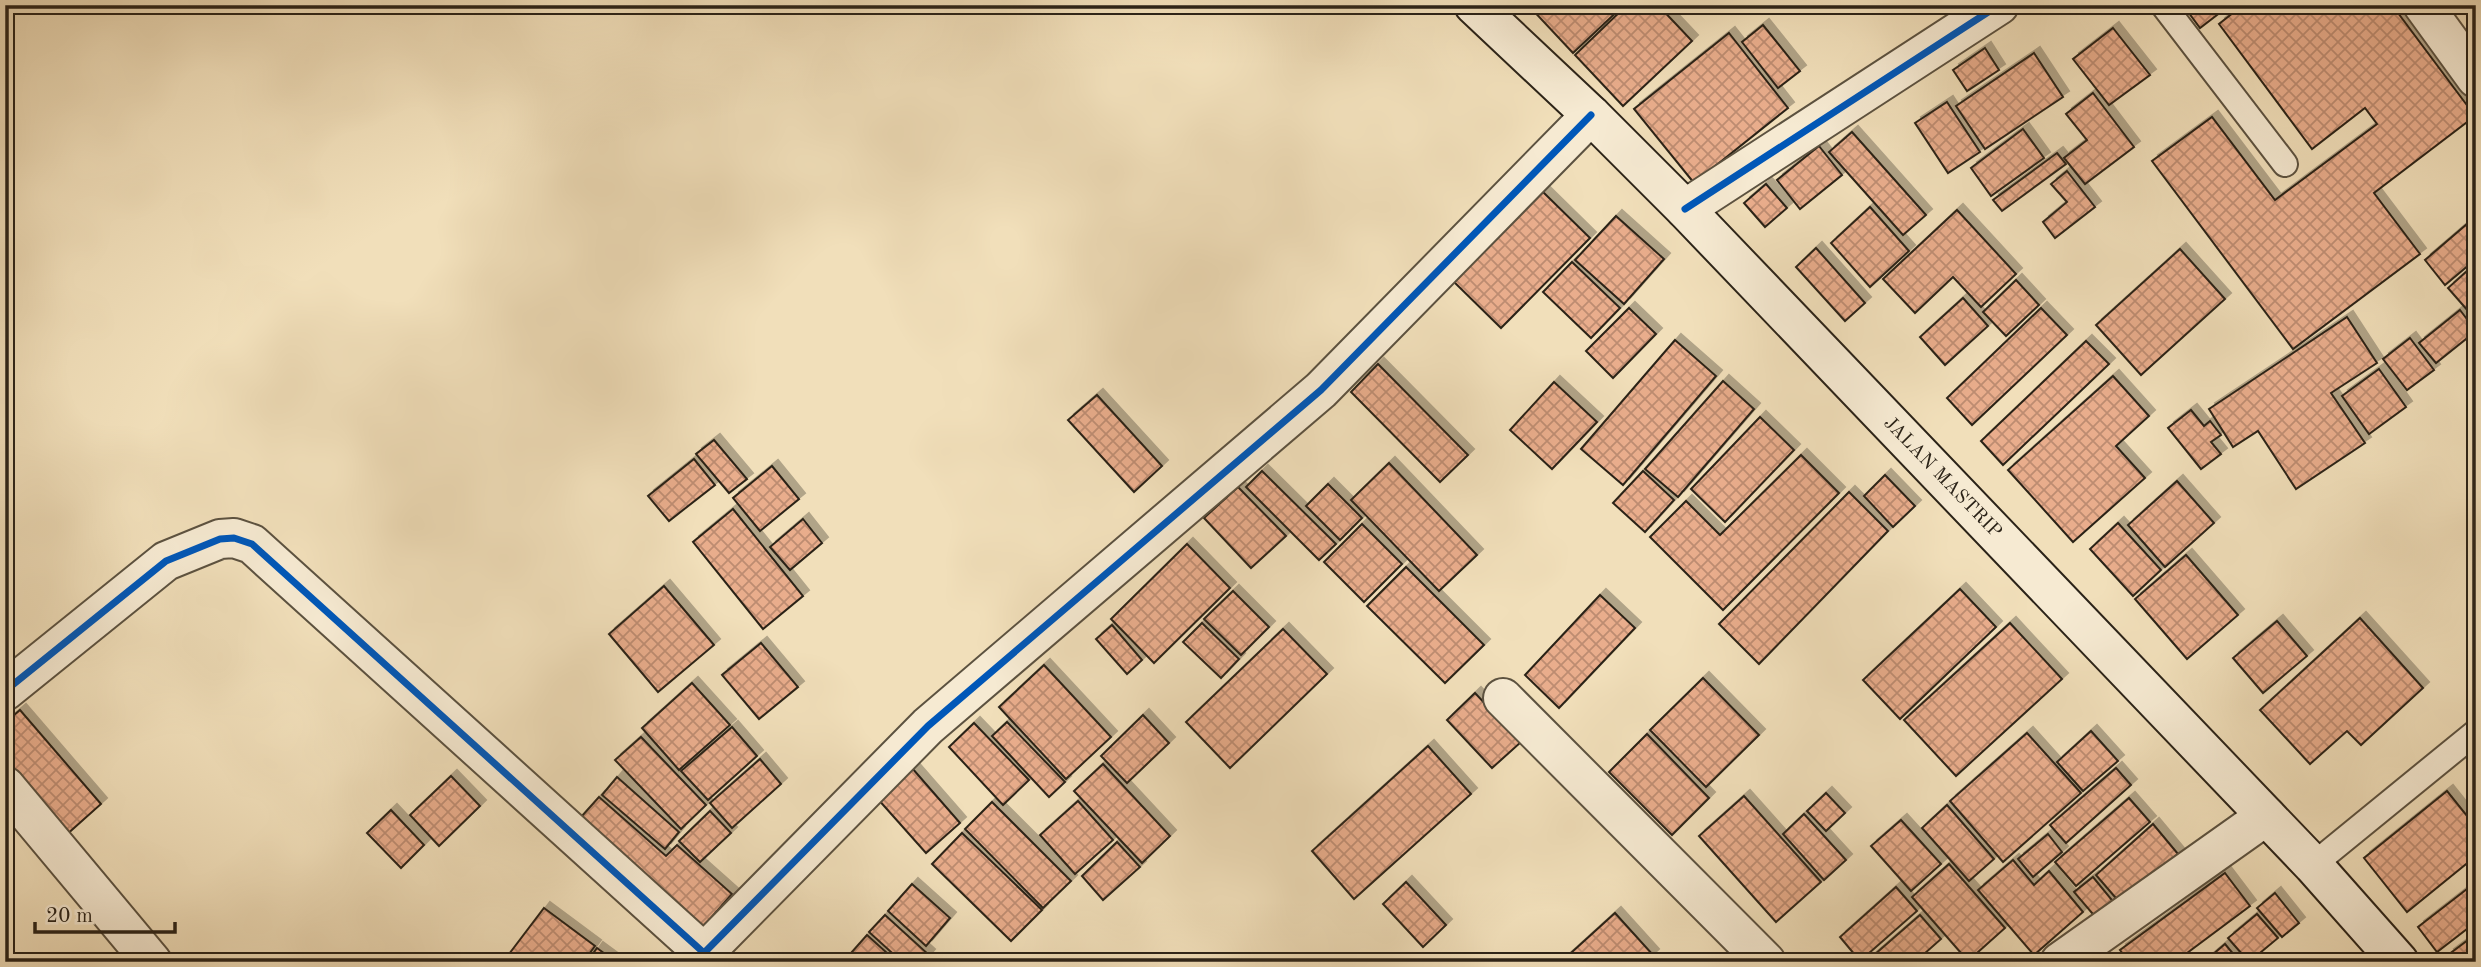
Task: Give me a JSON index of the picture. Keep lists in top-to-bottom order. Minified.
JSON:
{"streets":{"street":["JALAN MASTRIP"]},"scale_bar":"20 m"}
